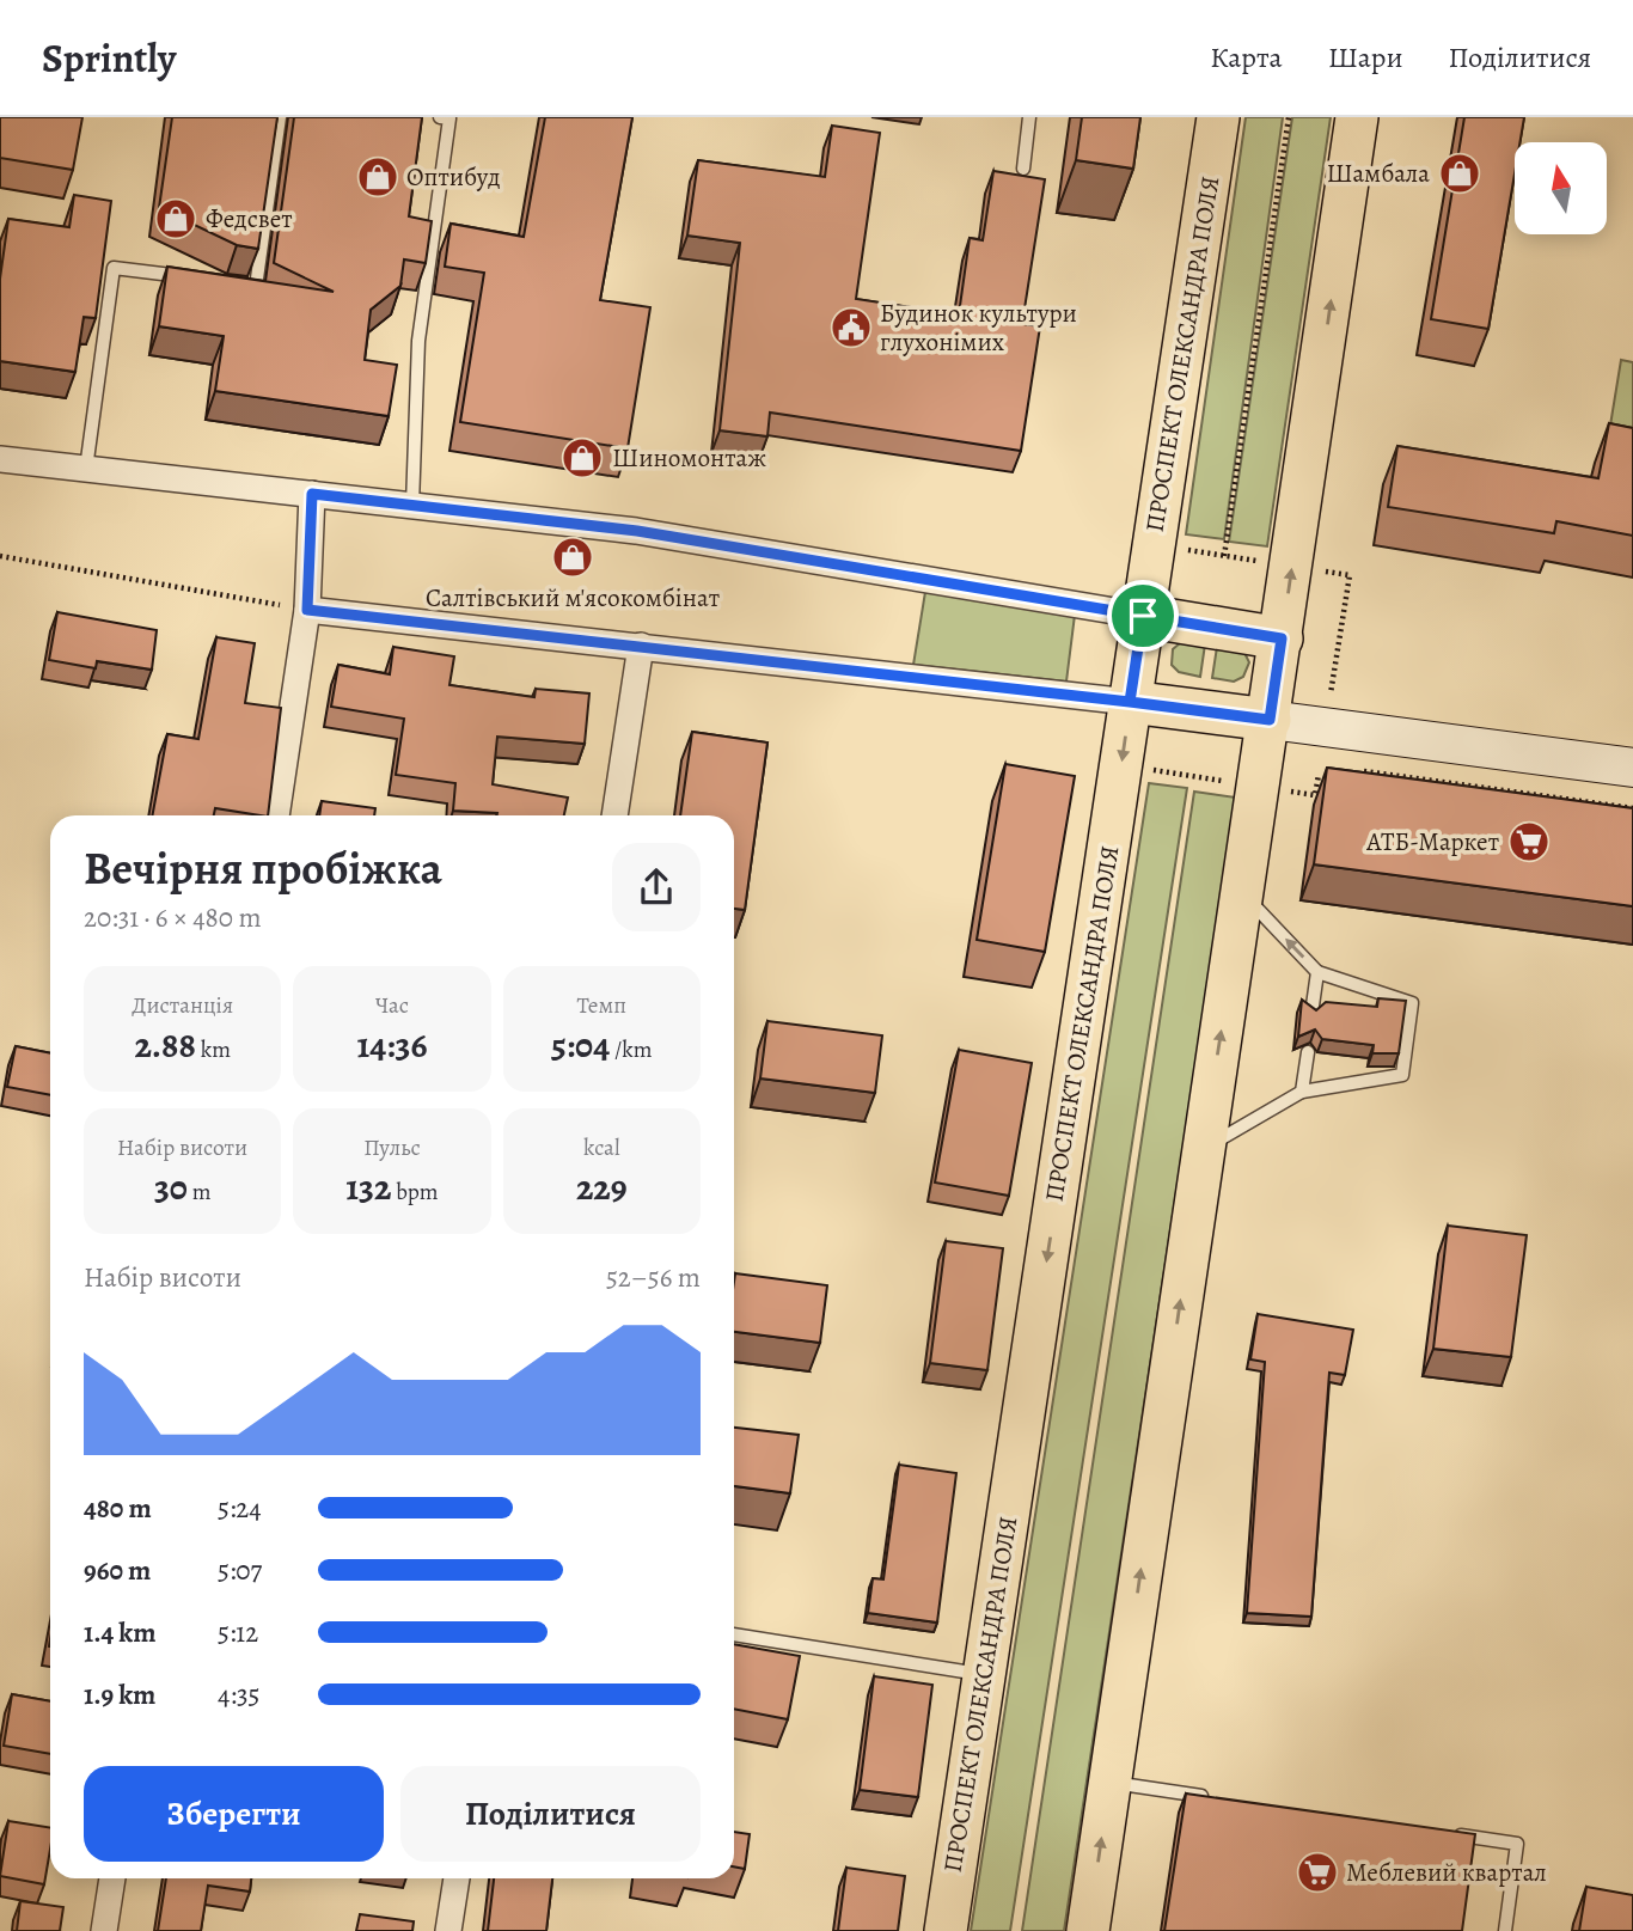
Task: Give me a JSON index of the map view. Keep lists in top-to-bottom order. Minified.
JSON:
{"streets":{"main road":["ПРОСПЕКТ ОЛЕКСАНДРА ПОЛЯ"]},"places":{"shop":["Шамбала","Оптибуд","Федсвет","Шиномонтаж","Салтівський м'ясокомбінат"],"public building":["Будинок культури глухонімих"],"supermarket":["АТБ-Маркет","Меблевий квартал"]},"north":"top","page":{"header":"Sprintly","nav":["Карта","Шари","Поділитися"],"heading":["Вечірня пробіжка","20:31 · 6 × 480 m"],"stats":[["Дистанція","2.88 km"],["Час","14:36"],["Темп","5:04 /km"],["Набір висоти","30 m"],["Пульс","132 bpm"],["kcal","229"]],"chart":["Набір висоти","52–56 m"],"list":[{"name":"480 m","note":"5:24"},{"name":"960 m","note":"5:07"},{"name":"1.4 km","note":"5:12"},{"name":"1.9 km","note":"4:35"}],"buttons":["Зберегти","Поділитися"]}}
